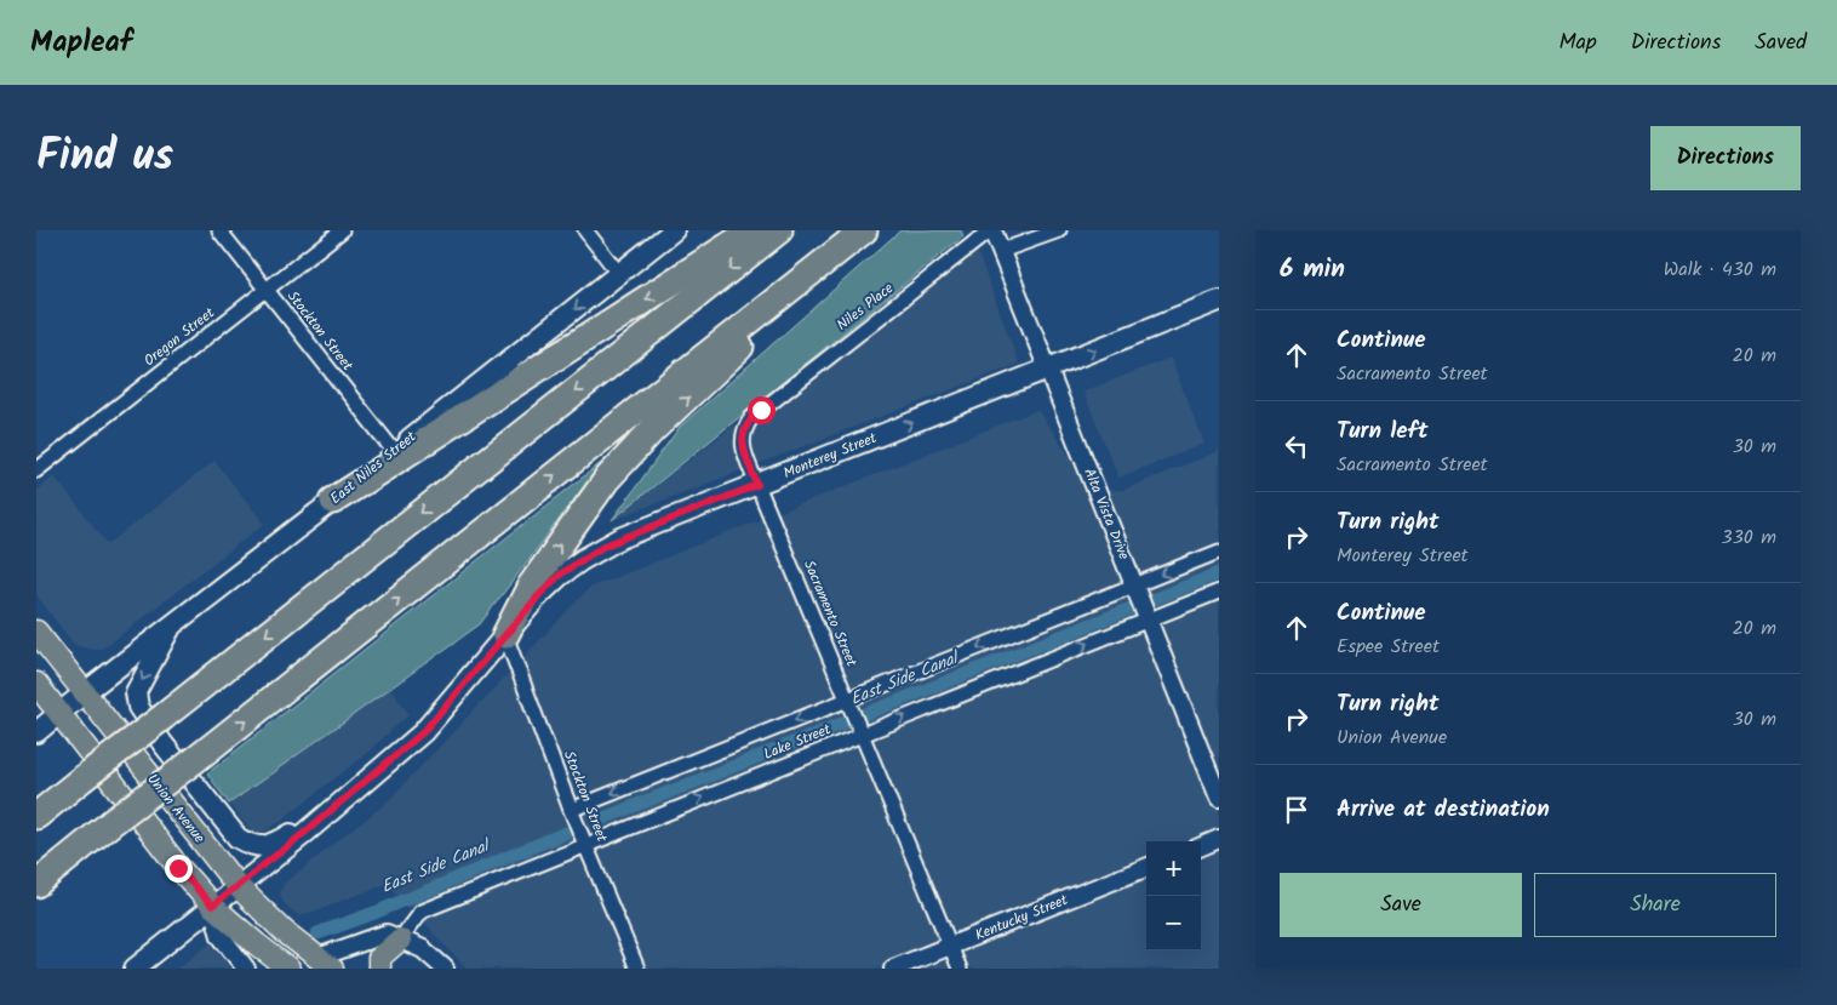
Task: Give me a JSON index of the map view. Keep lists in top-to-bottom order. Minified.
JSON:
{"streets":{"main road":["Monterey Street","East Niles Street","Union Avenue"],"street":["Niles Place","Stockton Street","Oregon Street","Alta Vista Drive","Sacramento Street","Lake Street","Kentucky Street"]},"crossings":[["Niles Place","Alta Vista Drive"],["Niles Place","Sacramento Street"],["Stockton Street","Oregon Street"],["Stockton Street","Monterey Street"],["Stockton Street","East Niles Street"],["Stockton Street","Lake Street"],["Monterey Street","Alta Vista Drive"],["Monterey Street","Sacramento Street"],["Monterey Street","Union Avenue"],["East Niles Street","Union Avenue"],["Alta Vista Drive","Lake Street"],["Sacramento Street","Lake Street"],["Sacramento Street","Kentucky Street"]],"one_way":["Monterey Street","East Niles Street"],"water":["East Side Canal"],"page":{"header":"Mapleaf","nav":["Map","Directions","Saved"],"title":"Find us","buttons":["Directions",["Save","Share"]],"heading":["6 min","Walk · 430 m"],"list":[["Continue","Sacramento Street","20 m"],["Turn left","Sacramento Street","30 m"],["Turn right","Monterey Street","330 m"],["Continue","Espee Street","20 m"],["Turn right","Union Avenue","30 m"],"Arrive at destination"],"map_buttons":["+","−"]}}
